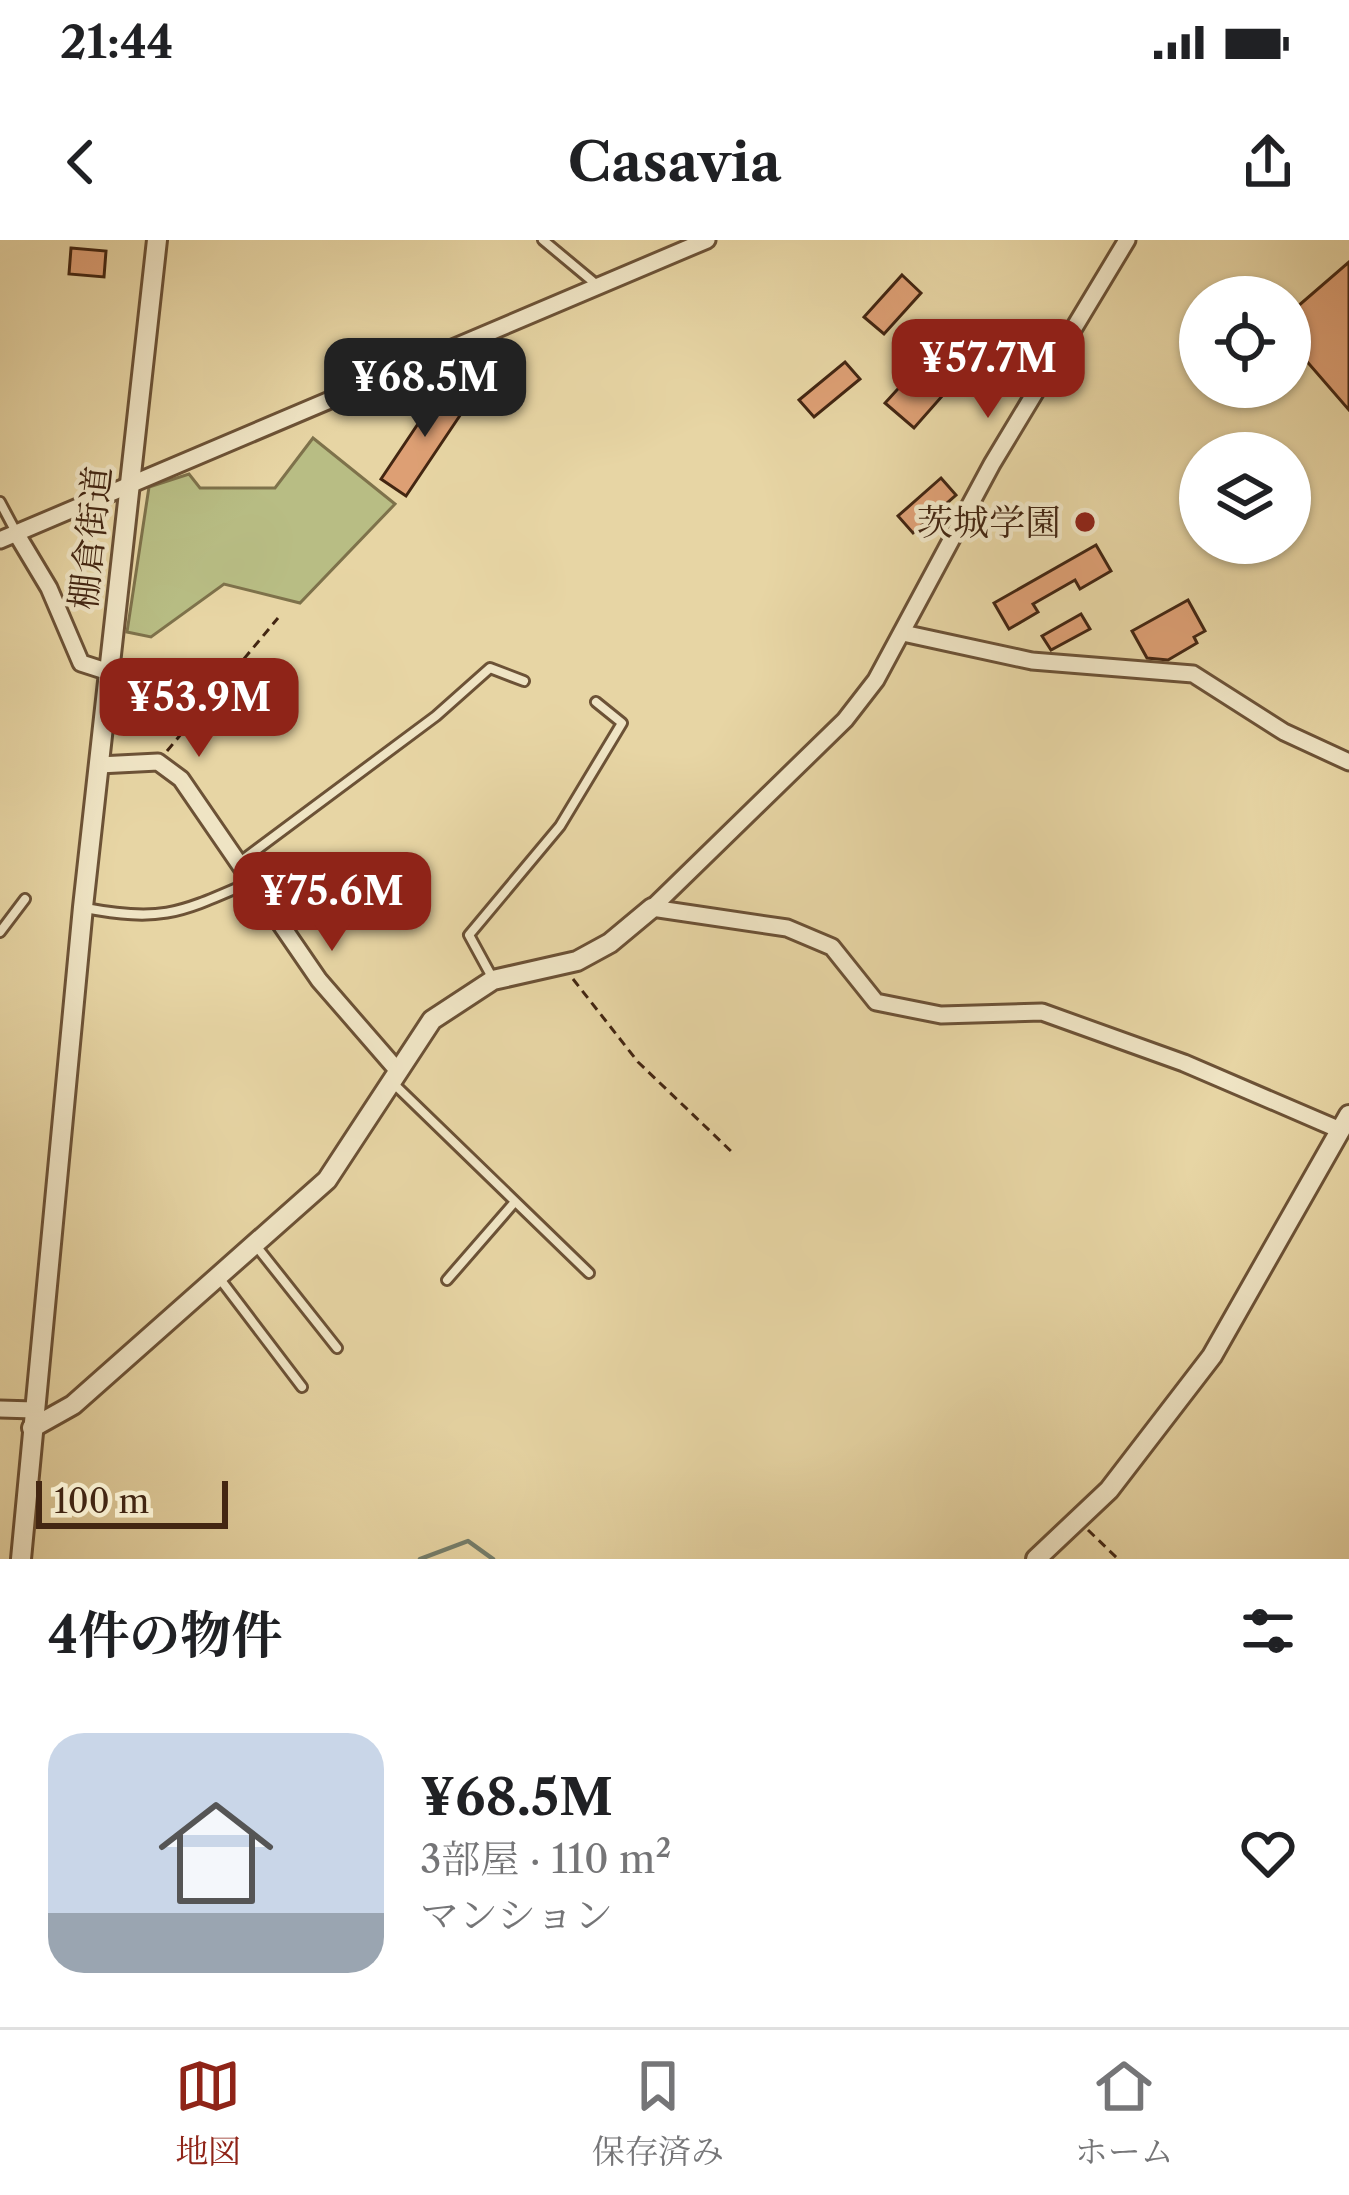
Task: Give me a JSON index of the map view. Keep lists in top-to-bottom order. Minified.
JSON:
{"streets":{"street":["棚倉街道"]},"places":["茨城学園"],"scale_bar":"100 m","page":{"status":"21:44","header":"Casavia","price":["¥57.7M","¥68.5M","¥53.9M","¥75.6M"],"scale":"100 m","heading":"4件の物件","list":[{"name":"¥68.5M","note":"3部屋 · 110 m² · マンション"}],"tabs":["地図","保存済み","ホーム"]}}
